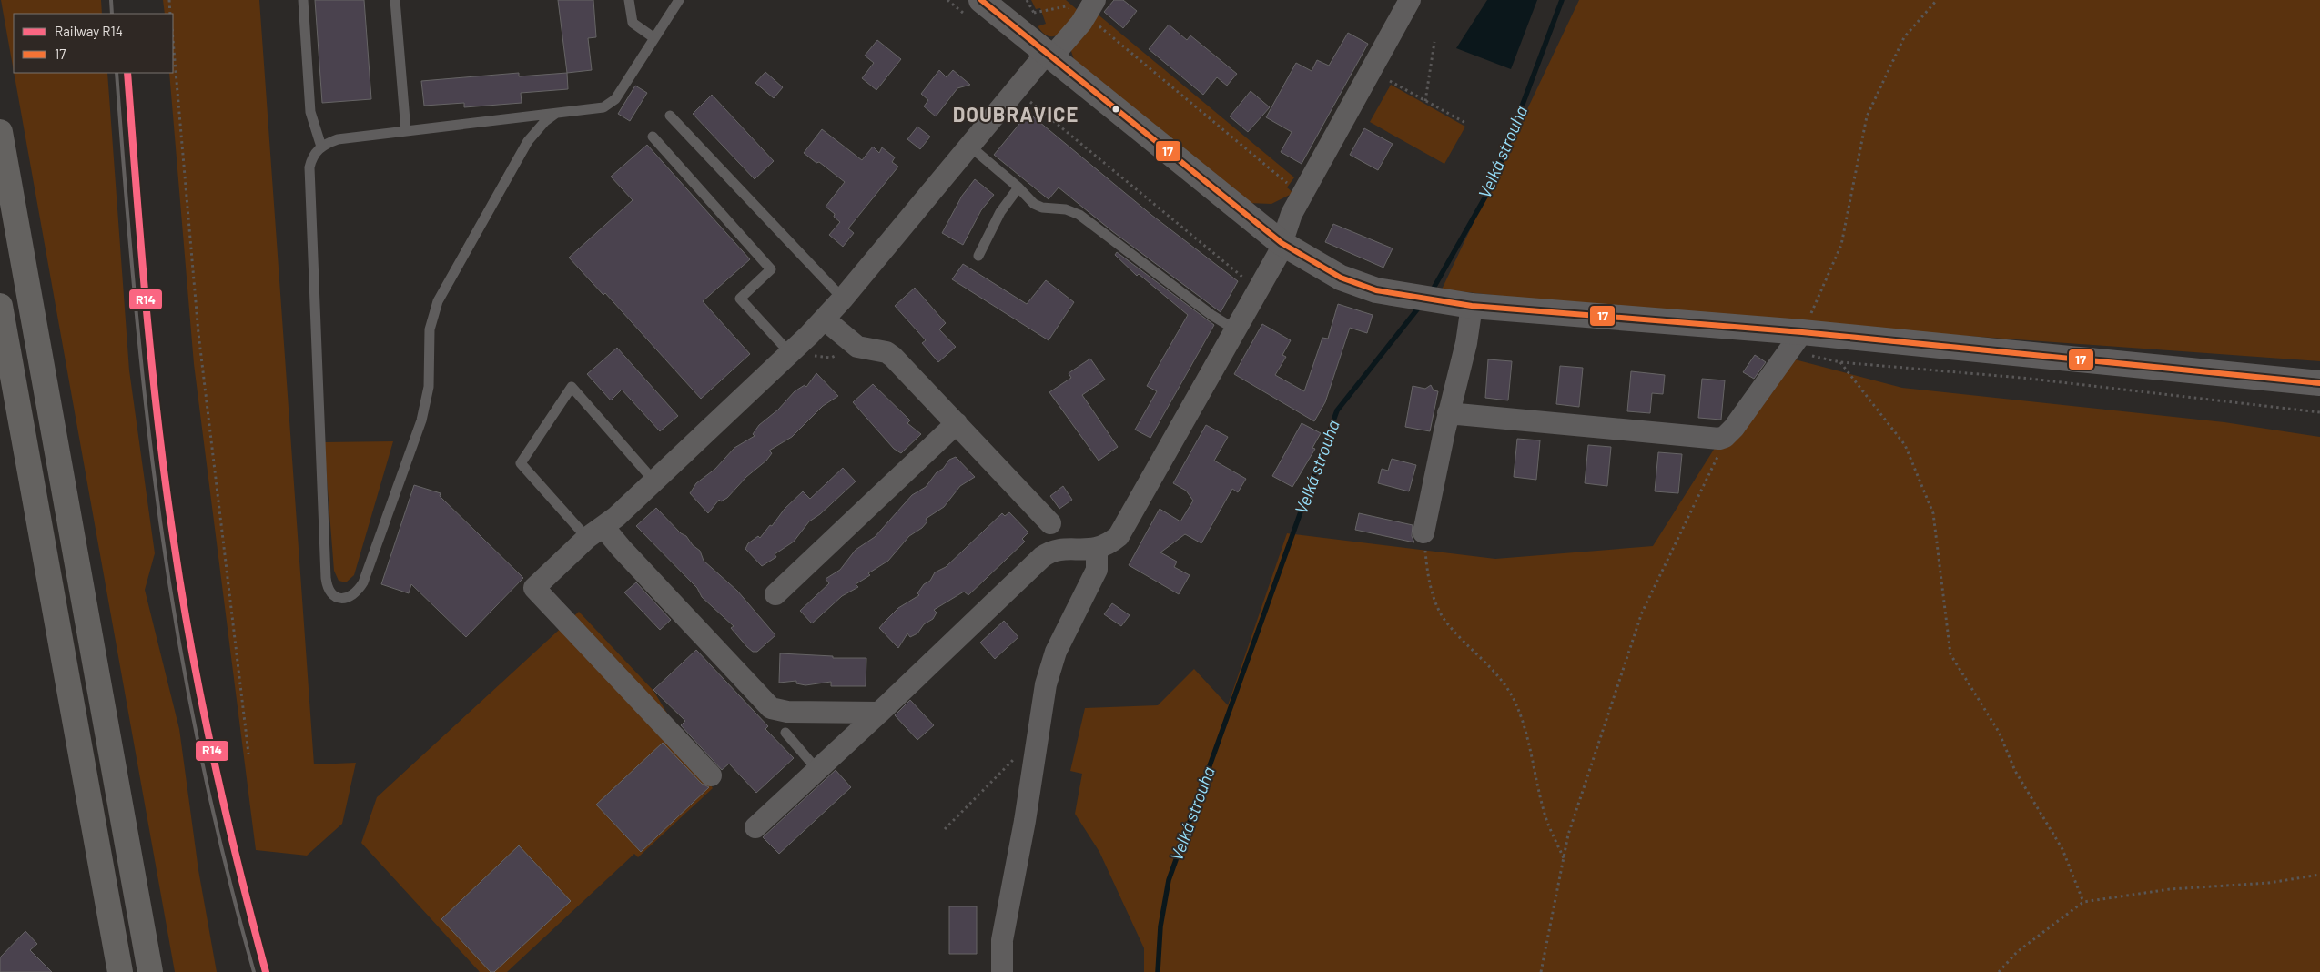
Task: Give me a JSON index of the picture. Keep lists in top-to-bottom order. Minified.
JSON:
{"districts":["DOUBRAVICE"],"water":["Velká strouha"],"lines":["transit line 17","rail line R14"],"legend":["Railway R14","17"]}
